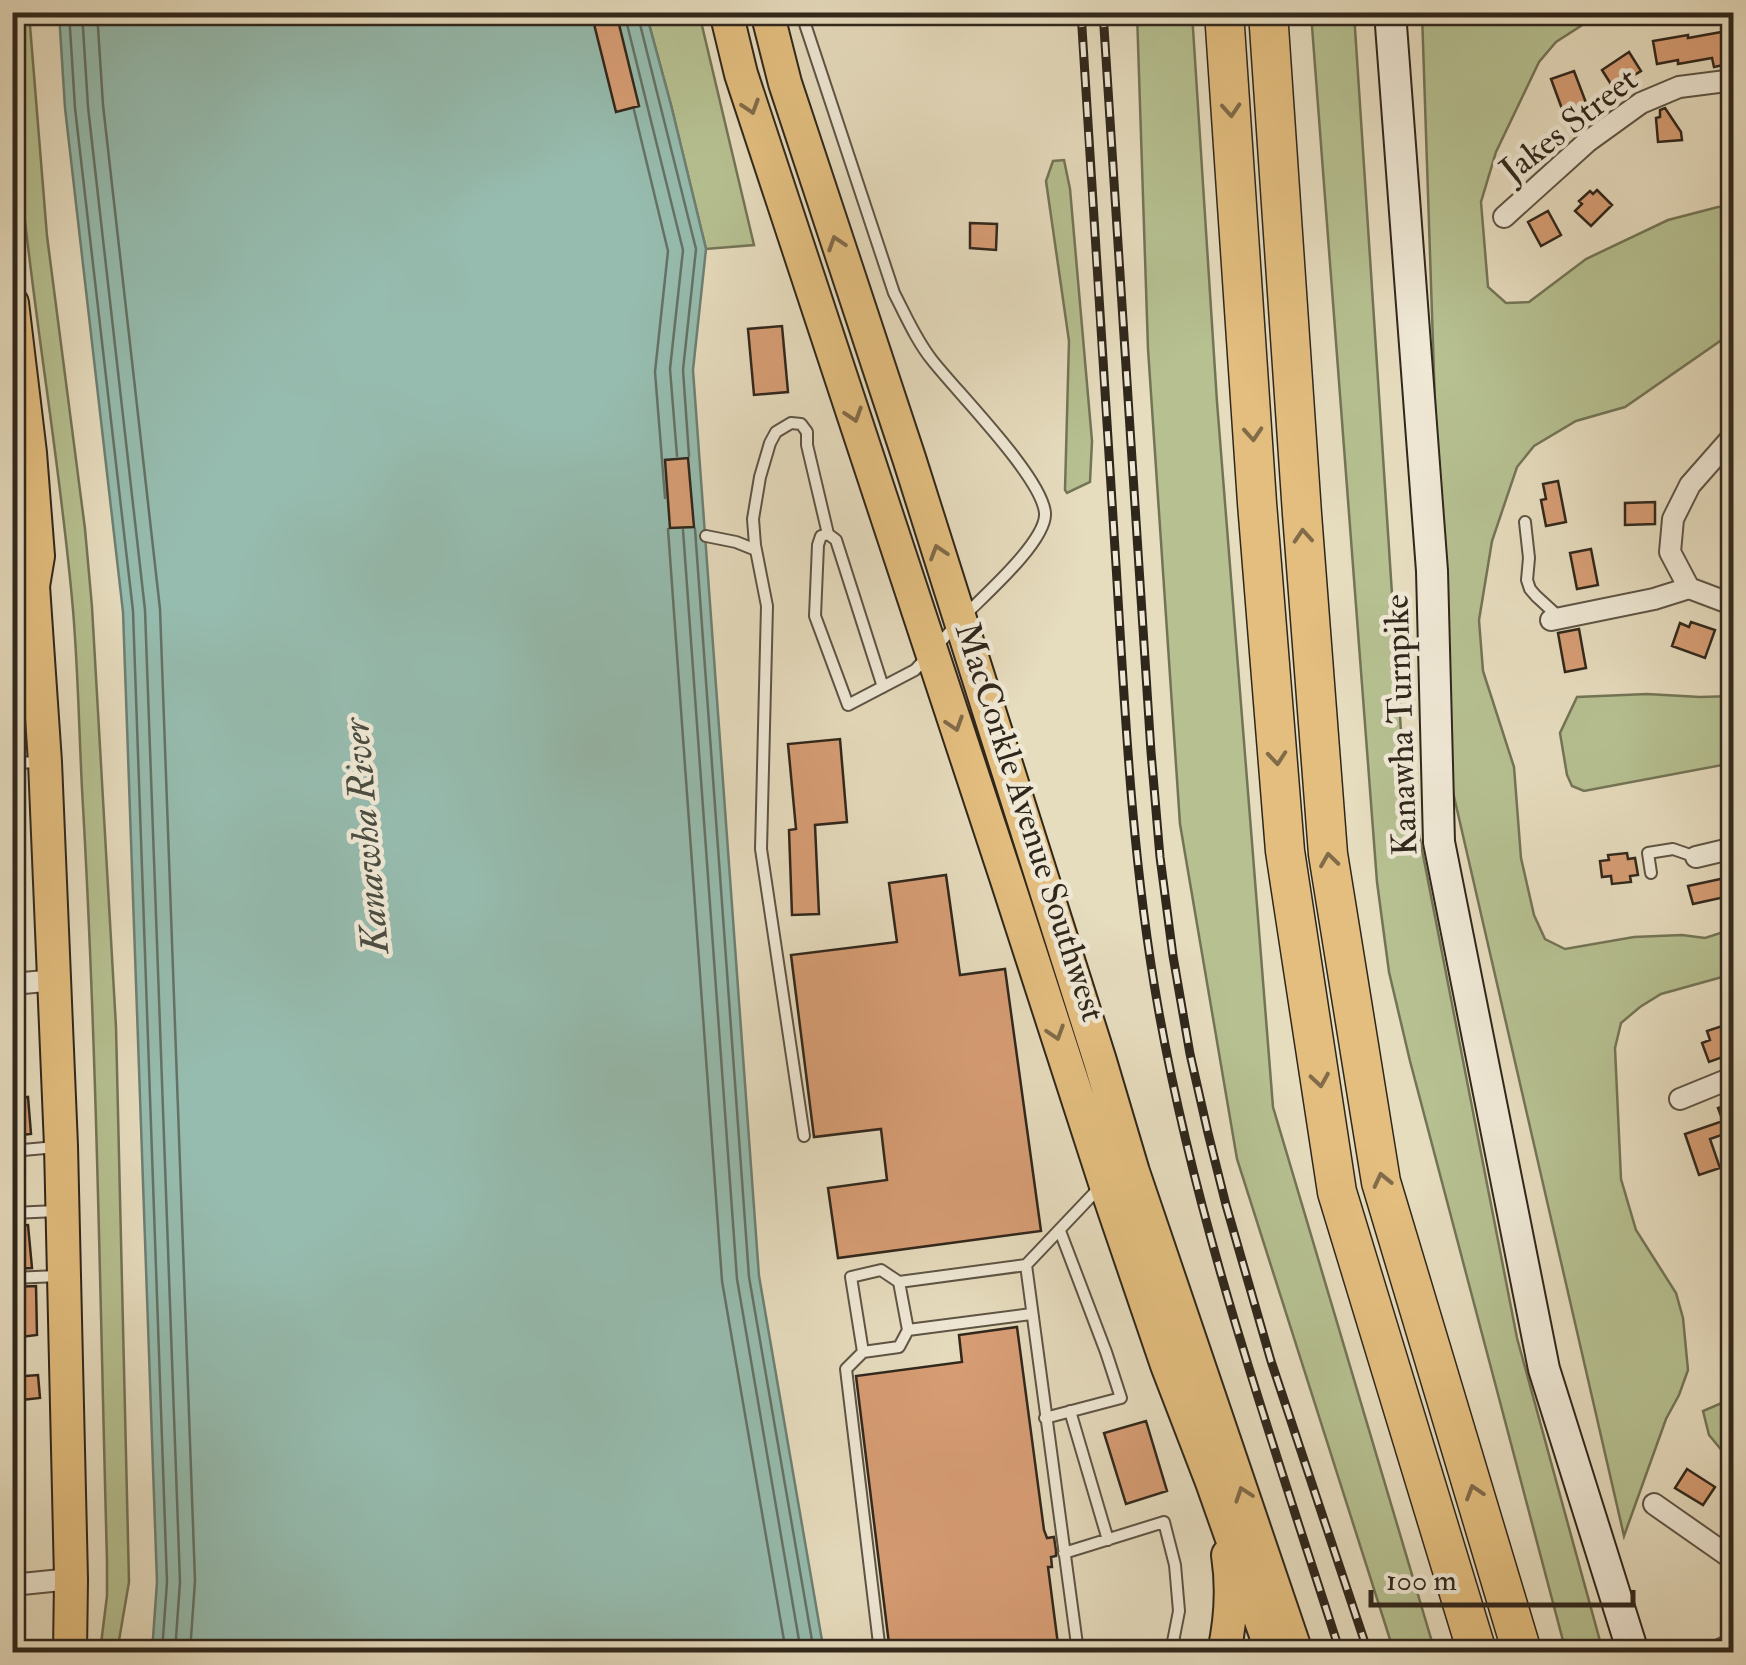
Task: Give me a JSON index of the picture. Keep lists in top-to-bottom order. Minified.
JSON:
{"streets":{"main road":["Kanawha Turnpike","MacCorkle Avenue Southwest"],"street":["Jakes Street"]},"water":["Kanawha River"],"scale_bar":"100 m"}
